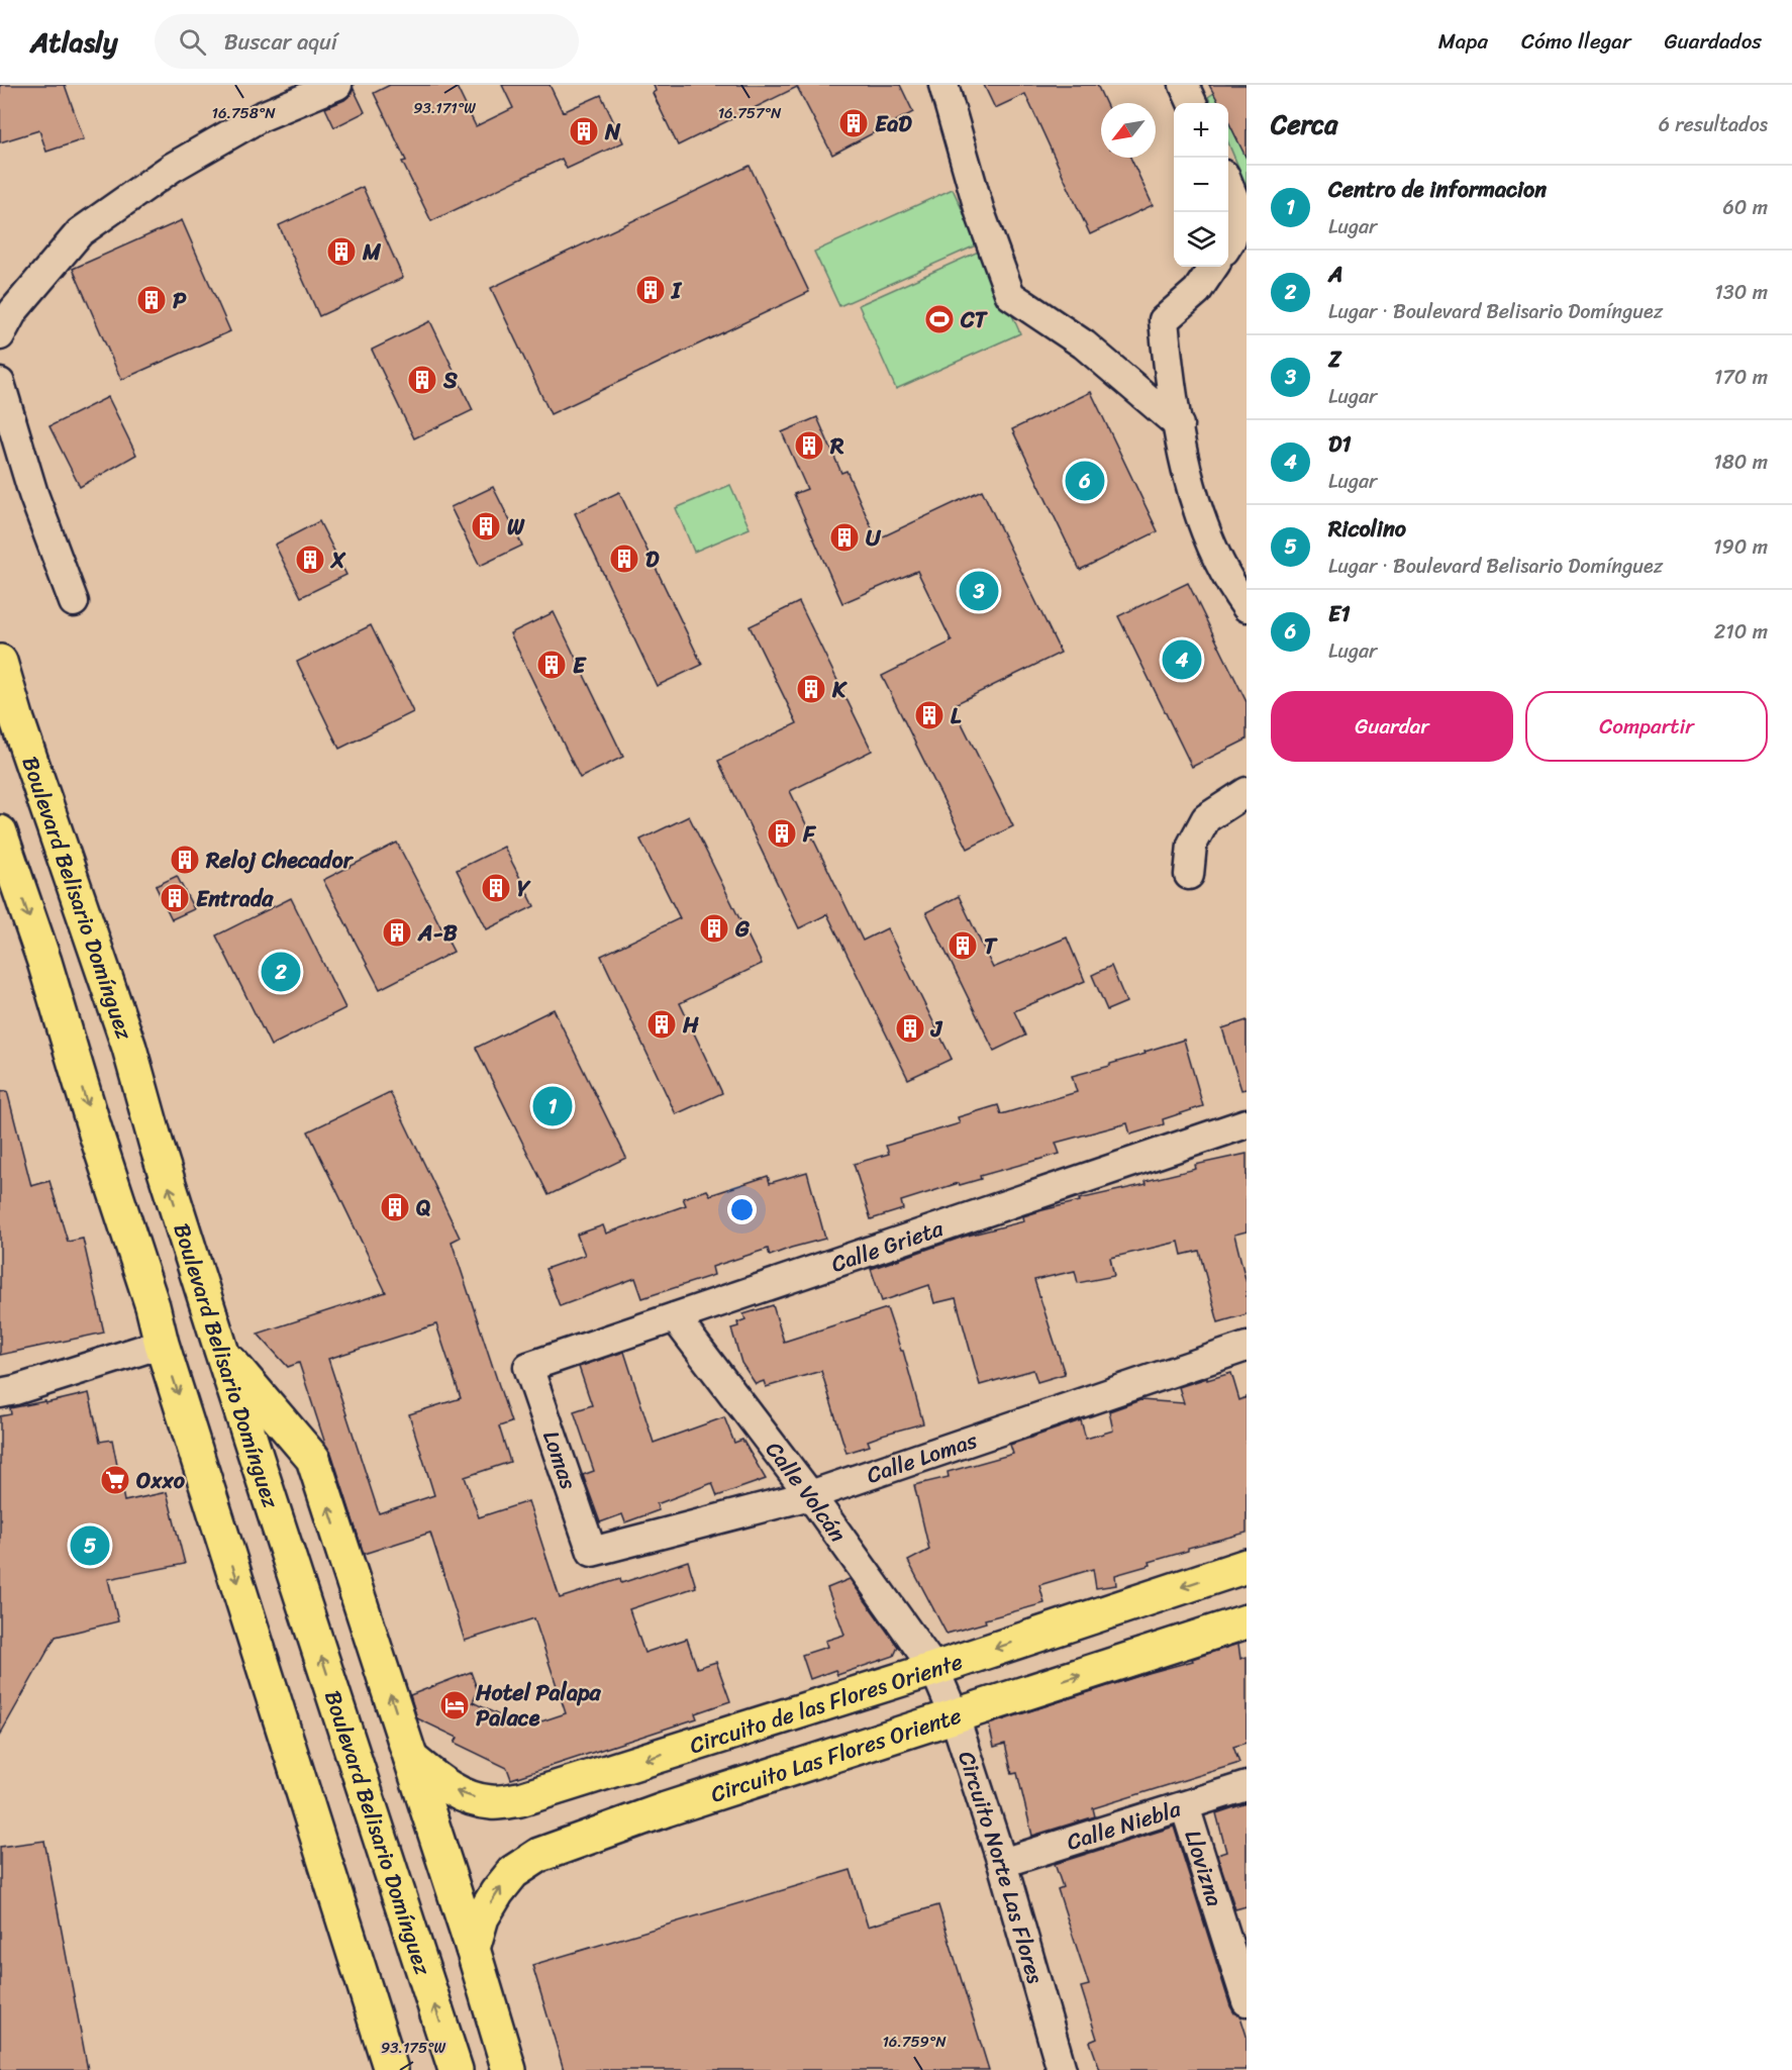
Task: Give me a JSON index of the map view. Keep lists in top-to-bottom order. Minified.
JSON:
{"streets":{"main road":["Boulevard Belisario Domínguez","Circuito de las Flores Oriente","Circuito Las Flores Oriente"],"street":["Calle Grieta","Calle Lomas","Lomas","Calle Volcán","Calle Niebla","Circuito Norte Las Flores","Llovizna"]},"crossings":[["Calle Grieta","Lomas"],["Calle Grieta","Calle Volcán"],["Calle Lomas","Lomas"],["Calle Lomas","Calle Volcán"],["Calle Volcán","Circuito de las Flores Oriente"],["Calle Volcán","Circuito Norte Las Flores"],["Circuito de las Flores Oriente","Circuito Norte Las Flores"],["Circuito Las Flores Oriente","Circuito Norte Las Flores"],["Calle Niebla","Circuito Norte Las Flores"],["Calle Niebla","Llovizna"]],"one_way":["Circuito de las Flores Oriente","Circuito Las Flores Oriente"],"places":{"building":["EaD","N","M","I","P","S","R","W","U","D","X","E","K","L","F","Reloj Checador","Y","Entrada","G","A-B","T","H","J","Q"],"sports":["CT"],"supermarket":["Oxxo"],"hotel":["Hotel Palapa Palace"]},"north":"bottom left","page":{"header":"Atlasly","search":"Buscar aquí","nav":["Mapa","Cómo llegar","Guardados"],"heading":["Cerca","6 resultados"],"map_buttons":["+","−"],"list":[{"mark":"1","name":"Centro de informacion","note":"Lugar","value":"60 m"},{"mark":"2","name":"A","note":"Lugar · Boulevard Belisario Domínguez","value":"130 m"},{"mark":"3","name":"Z","note":"Lugar","value":"170 m"},{"mark":"4","name":"D1","note":"Lugar","value":"180 m"},{"mark":"5","name":"Ricolino","note":"Lugar · Boulevard Belisario Domínguez","value":"190 m"},{"mark":"6","name":"E1","note":"Lugar","value":"210 m"}],"pins":["6","3","4","2","1","5"],"buttons":["Guardar","Compartir"]},"coordinates":["93.171°W","16.758°N","16.757°N","16.759°N","93.175°W"]}
